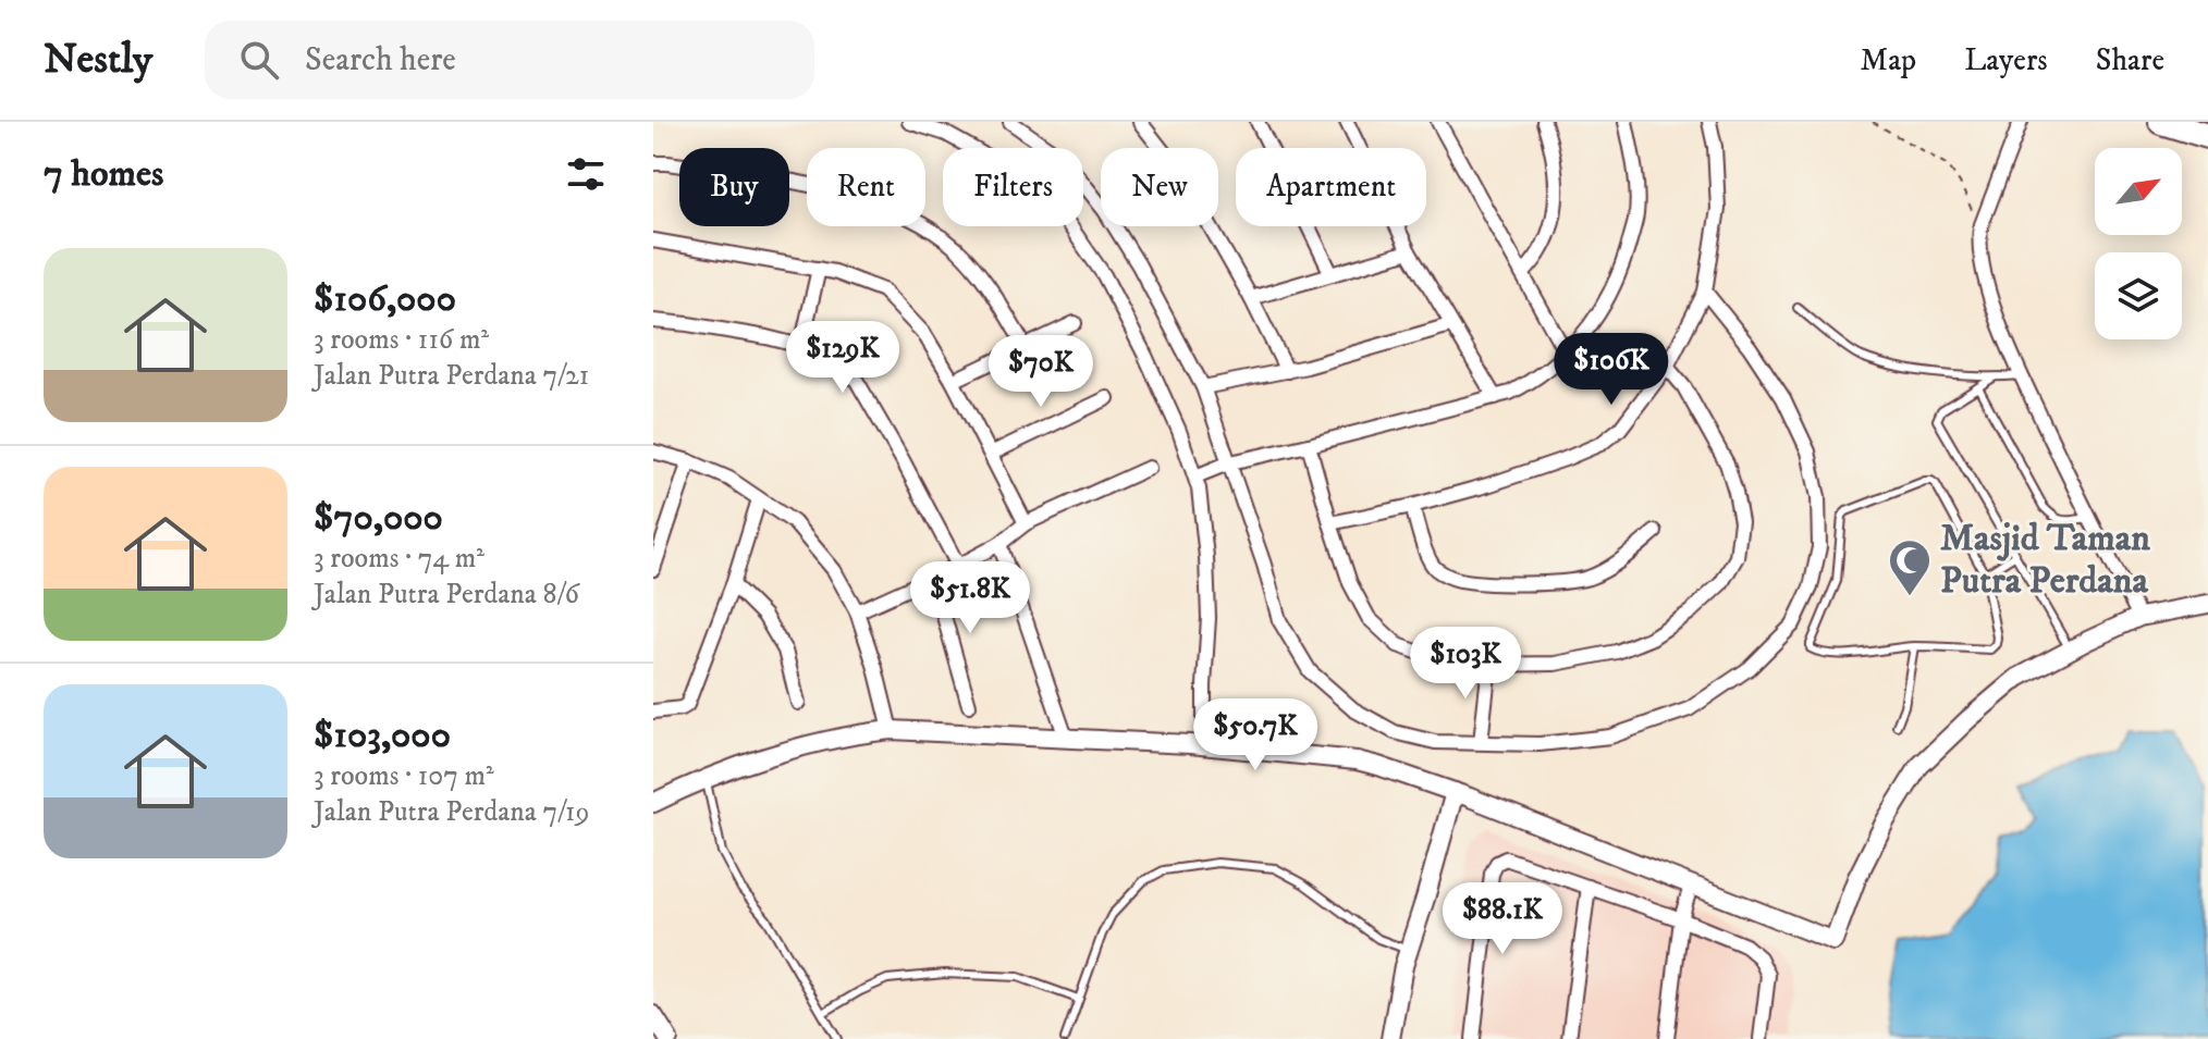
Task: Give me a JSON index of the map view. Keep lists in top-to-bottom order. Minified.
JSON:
{"places":{"mosque":["Masjid Taman Putra Perdana"]},"north":"top right","page":{"header":"Nestly","search":"Search here","nav":["Map","Layers","Share"],"heading":"7 homes","chip":["Buy","Rent","Filters","New","Apartment"],"list":[{"name":"$106,000","note":"3 rooms · 116 m² · Jalan Putra Perdana 7/21"},{"name":"$70,000","note":"3 rooms · 74 m² · Jalan Putra Perdana 8/6"},{"name":"$103,000","note":"3 rooms · 107 m² · Jalan Putra Perdana 7/19"}],"price":["$129K","$106K","$70K","$51.8K","$103K","$50.7K","$88.1K"]}}
